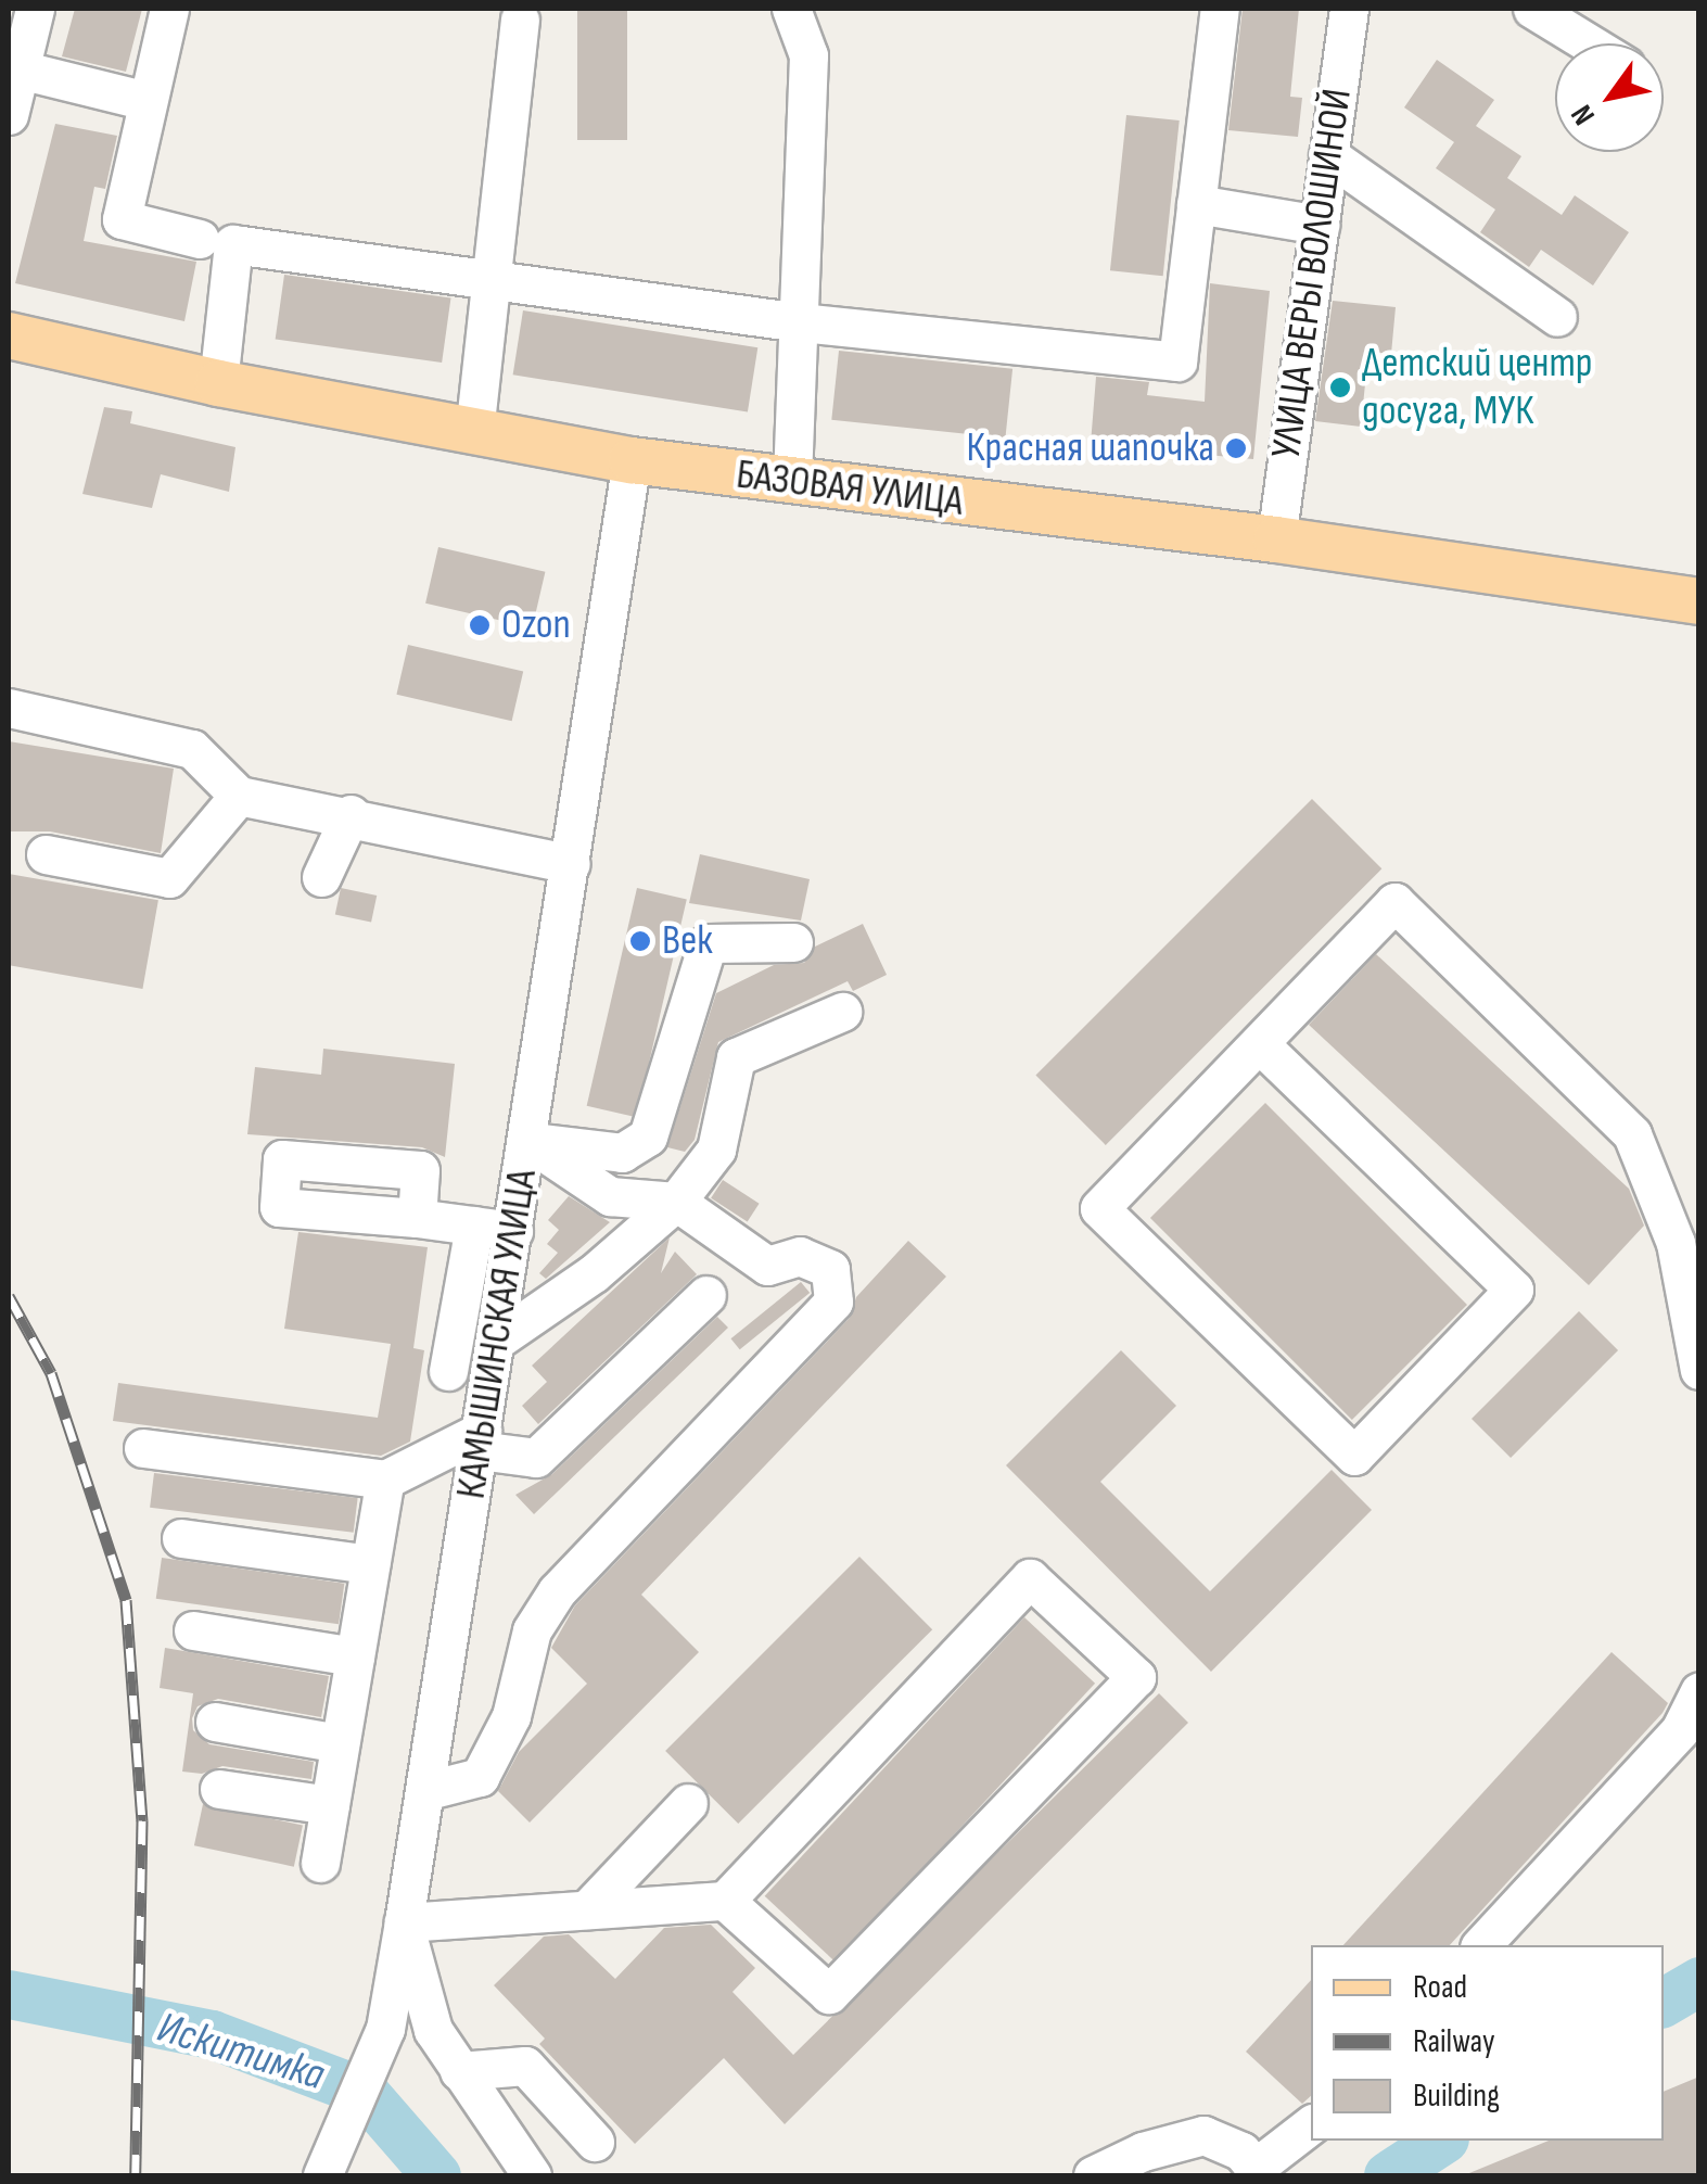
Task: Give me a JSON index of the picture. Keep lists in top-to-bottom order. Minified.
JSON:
{"streets":{"main road":["БАЗОВАЯ УЛИЦА"],"street":["УЛИЦА ВЕРЫ ВОЛОШИНОЙ","КАМЫШИНСКАЯ УЛИЦА"]},"crossings":[["УЛИЦА ВЕРЫ ВОЛОШИНОЙ","БАЗОВАЯ УЛИЦА"],["БАЗОВАЯ УЛИЦА","КАМЫШИНСКАЯ УЛИЦА"]],"water":["Искитимка"],"places":["Детский центр досуга, МУК","Красная шапочка","Ozon","Век"],"legend":["Road","Railway","Building"],"north":"bottom left"}
